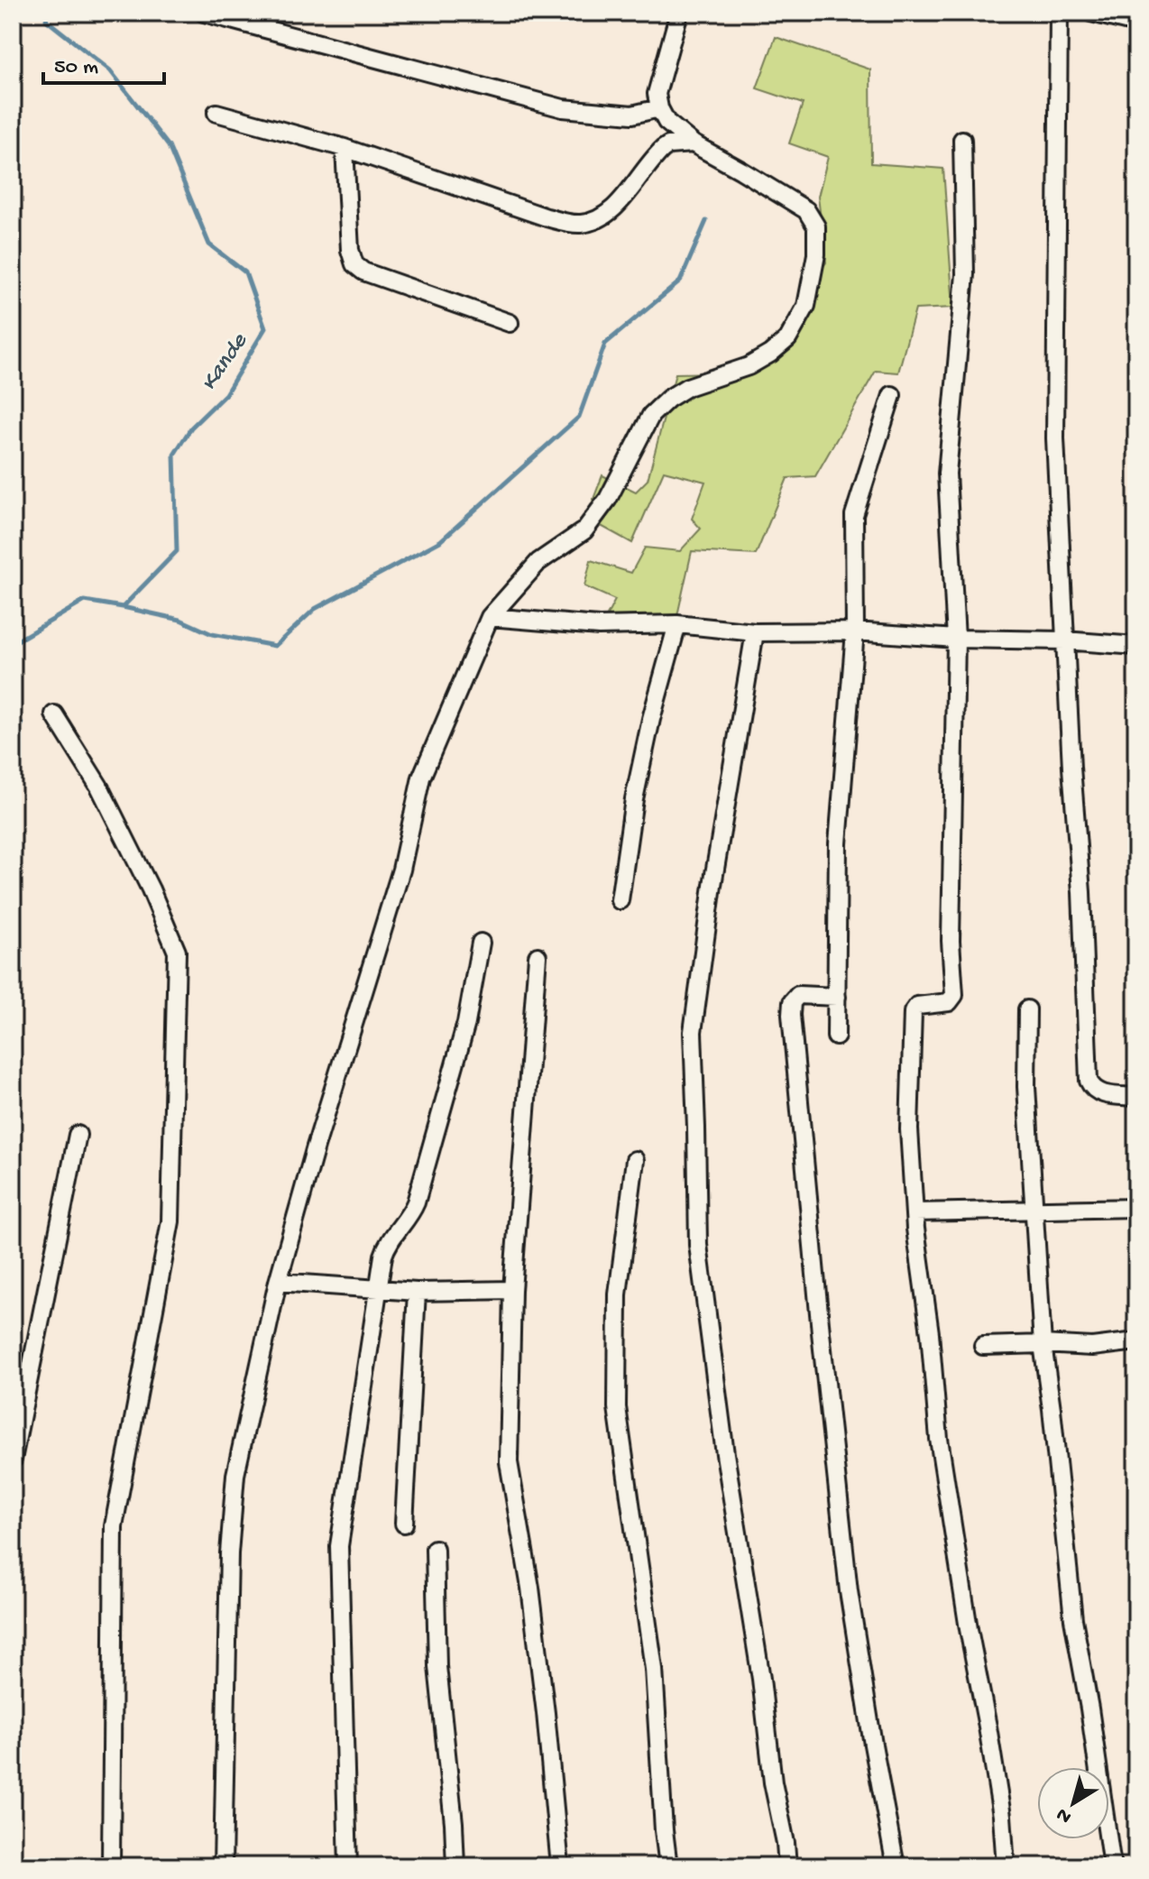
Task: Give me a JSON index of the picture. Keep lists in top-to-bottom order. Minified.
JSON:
{"water":["Kande"],"scale_bar":"50 m","north":"bottom left"}
